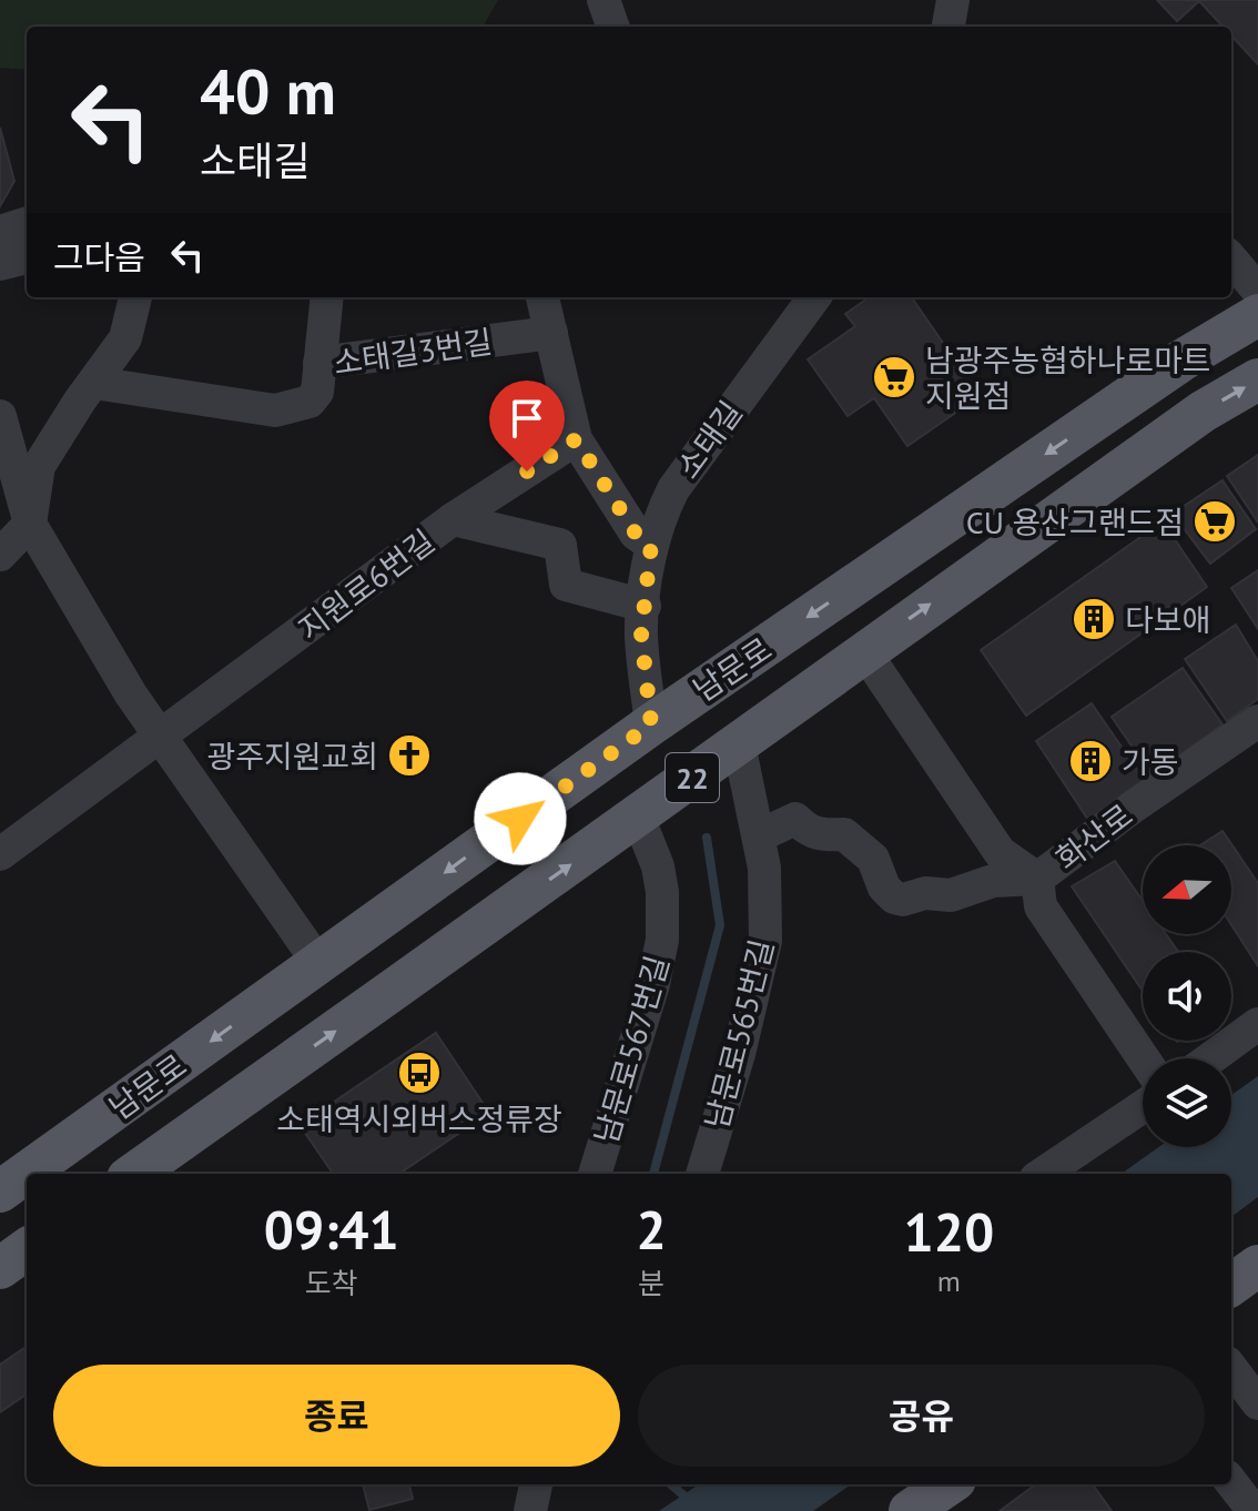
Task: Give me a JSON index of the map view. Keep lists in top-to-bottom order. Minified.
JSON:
{"streets":{"main road":["남문로","22"],"street":["소태길3번길","소태길","지원로6번길","화산로","남문로565번길","남문로567번길"]},"crossings":[["소태길","남문로"],["남문로","남문로565번길"],["남문로","남문로567번길"]],"places":{"supermarket":["남광주농협하나로마트 지원점","CU 용산그랜드점"],"building":["다보애","가동"],"church":["광주지원교회"],"bus stop":["소태역시외버스정류장"]},"north":"left","page":{"turn":["40 m","소태길"],"then":"그다음","eta":["09:41","도착","2","분","120","m"],"buttons":["종료","공유"]}}
